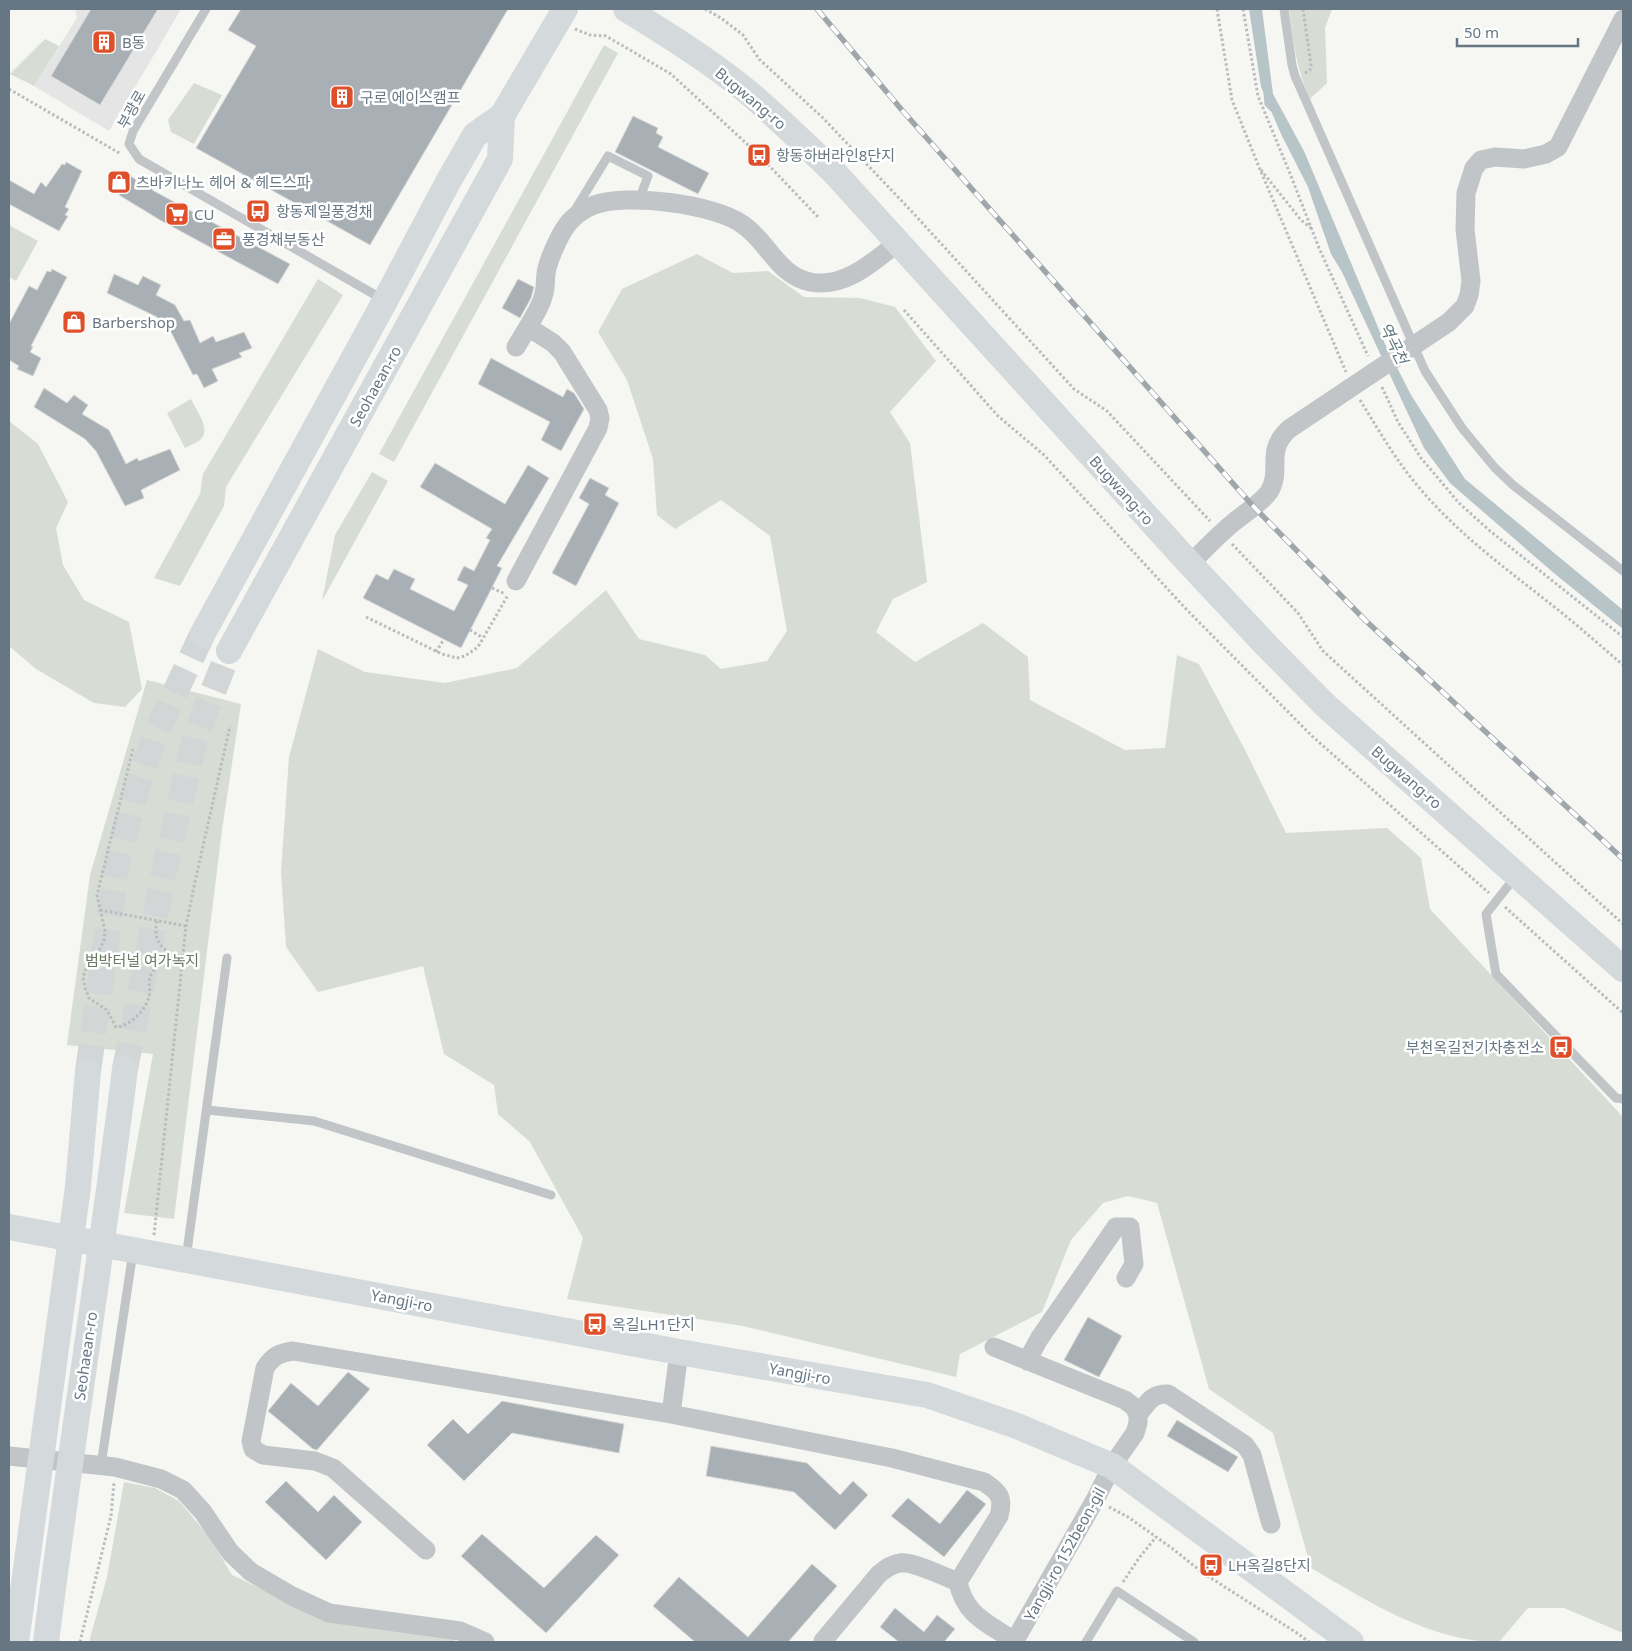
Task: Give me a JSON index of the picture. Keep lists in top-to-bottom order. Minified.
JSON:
{"streets":{"main road":["Bugwang-ro","Seohaean-ro","Yangji-ro"],"street":["Yangji-ro 152beon-gil"],"lane":["부광로"]},"crossings":[["부광로","Seohaean-ro"],["Yangji-ro","Yangji-ro 152beon-gil"]],"water":["역곡천"],"parks":["범박터널 여가녹지"],"places":{"building":["B동","구로 에이스캠프"],"bus stop":["항동하버라인8단지","항동제일풍경채","부천옥길전기차충전소","옥길LH1단지","LH옥길8단지"],"shop":["츠바키나노 헤어 & 헤드스파","Barbershop"],"supermarket":["CU"],"office":["풍경채부동산"]},"scale_bar":"50 m"}
